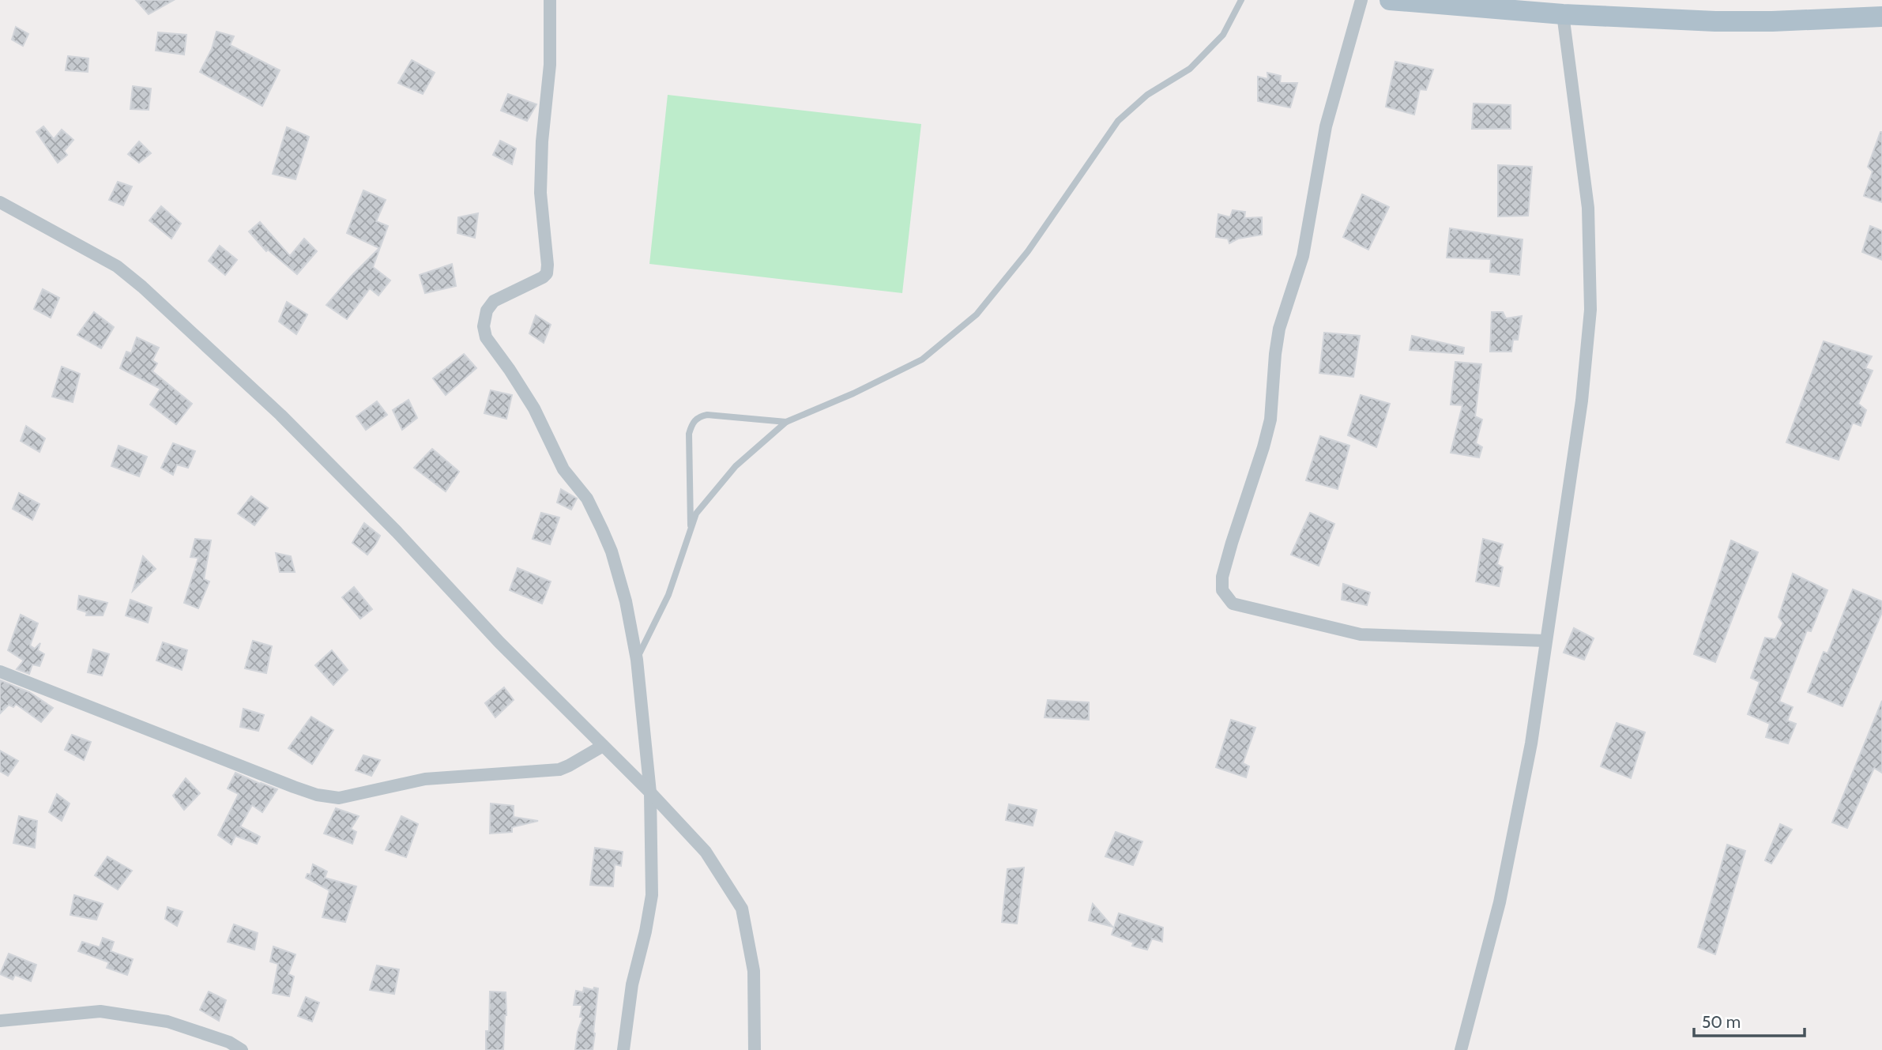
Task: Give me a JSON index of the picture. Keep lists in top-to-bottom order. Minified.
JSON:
{"scale_bar":"50 m"}
